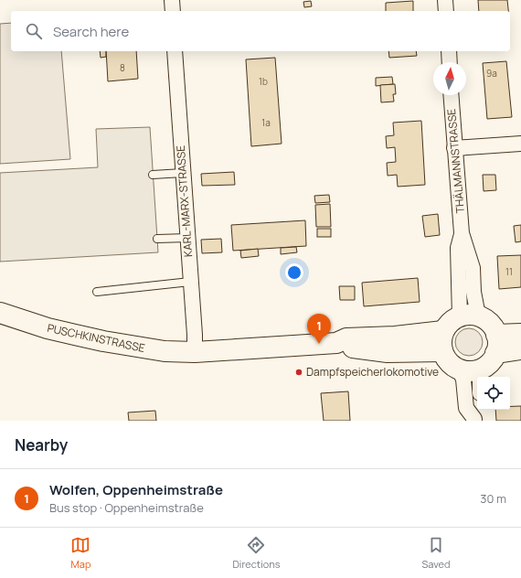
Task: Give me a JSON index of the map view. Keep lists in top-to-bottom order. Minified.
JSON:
{"streets":{"street":["THÄLMANNSTRASSE","KARL-MARX-STRASSE","PUSCHKINSTRASSE"]},"crossings":[["KARL-MARX-STRASSE","PUSCHKINSTRASSE"]],"places":["Dampfspeicherlokomotive"],"house_numbers":["8","9a","1b","1a","11"],"north":"top","page":{"search":"Search here","pins":"1","heading":"Nearby","list":[{"mark":"1","name":"Wolfen, Oppenheimstraße","note":"Bus stop · Oppenheimstraße","value":"30 m"}],"nav":["Map","Directions","Saved"]}}
